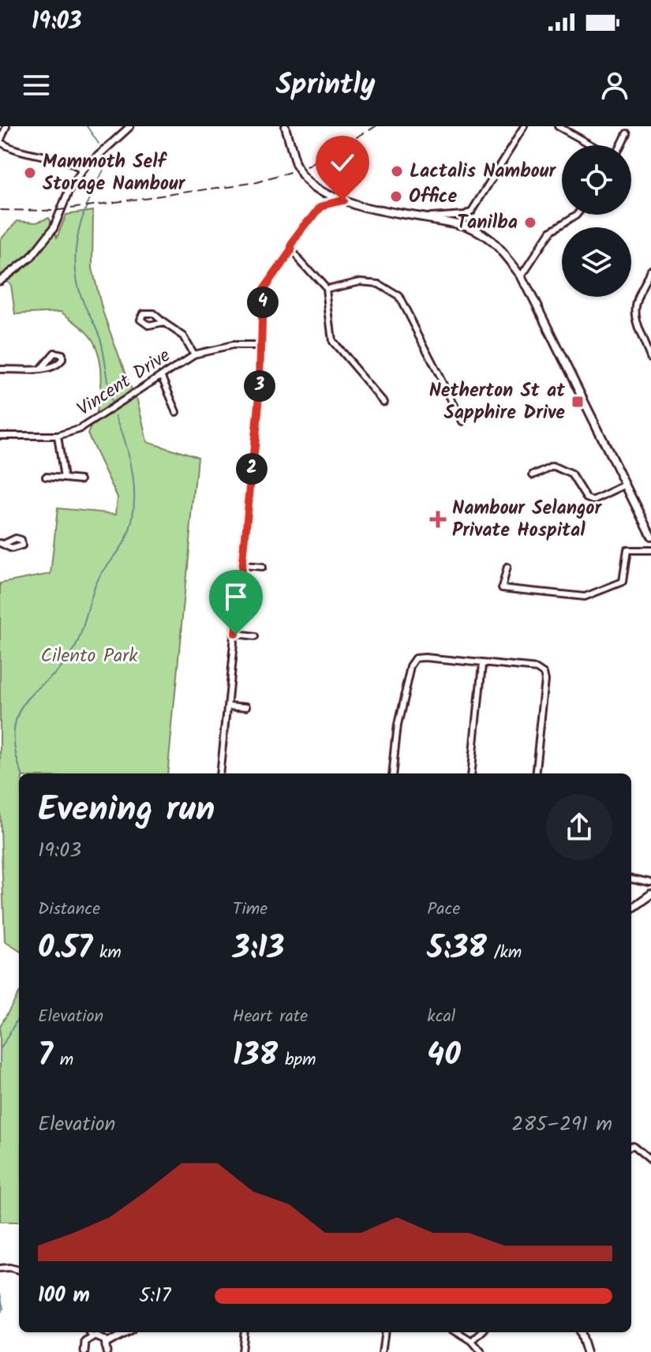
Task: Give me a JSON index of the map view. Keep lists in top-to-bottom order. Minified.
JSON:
{"streets":{"street":["Vincent Drive"]},"parks":["Cilento Park"],"places":{"other":["Lactalis Nambour","Mammoth Self Storage Nambour","Office","Tanilba"],"transit":["Netherton St at Sapphire Drive"],"health":["Nambour Selangor Private Hospital"]},"page":{"status":"19:03","header":"Sprintly","pins":["4","3","2"],"heading":["Evening run","19:03"],"stats":[["Distance","0.57 km"],["Time","3:13"],["Pace","5:38 /km"],["Elevation","7 m"],["Heart rate","138 bpm"],["kcal","40"]],"chart":["Elevation","285–291 m"],"list":[{"name":"100 m","note":"5:17"}]}}
